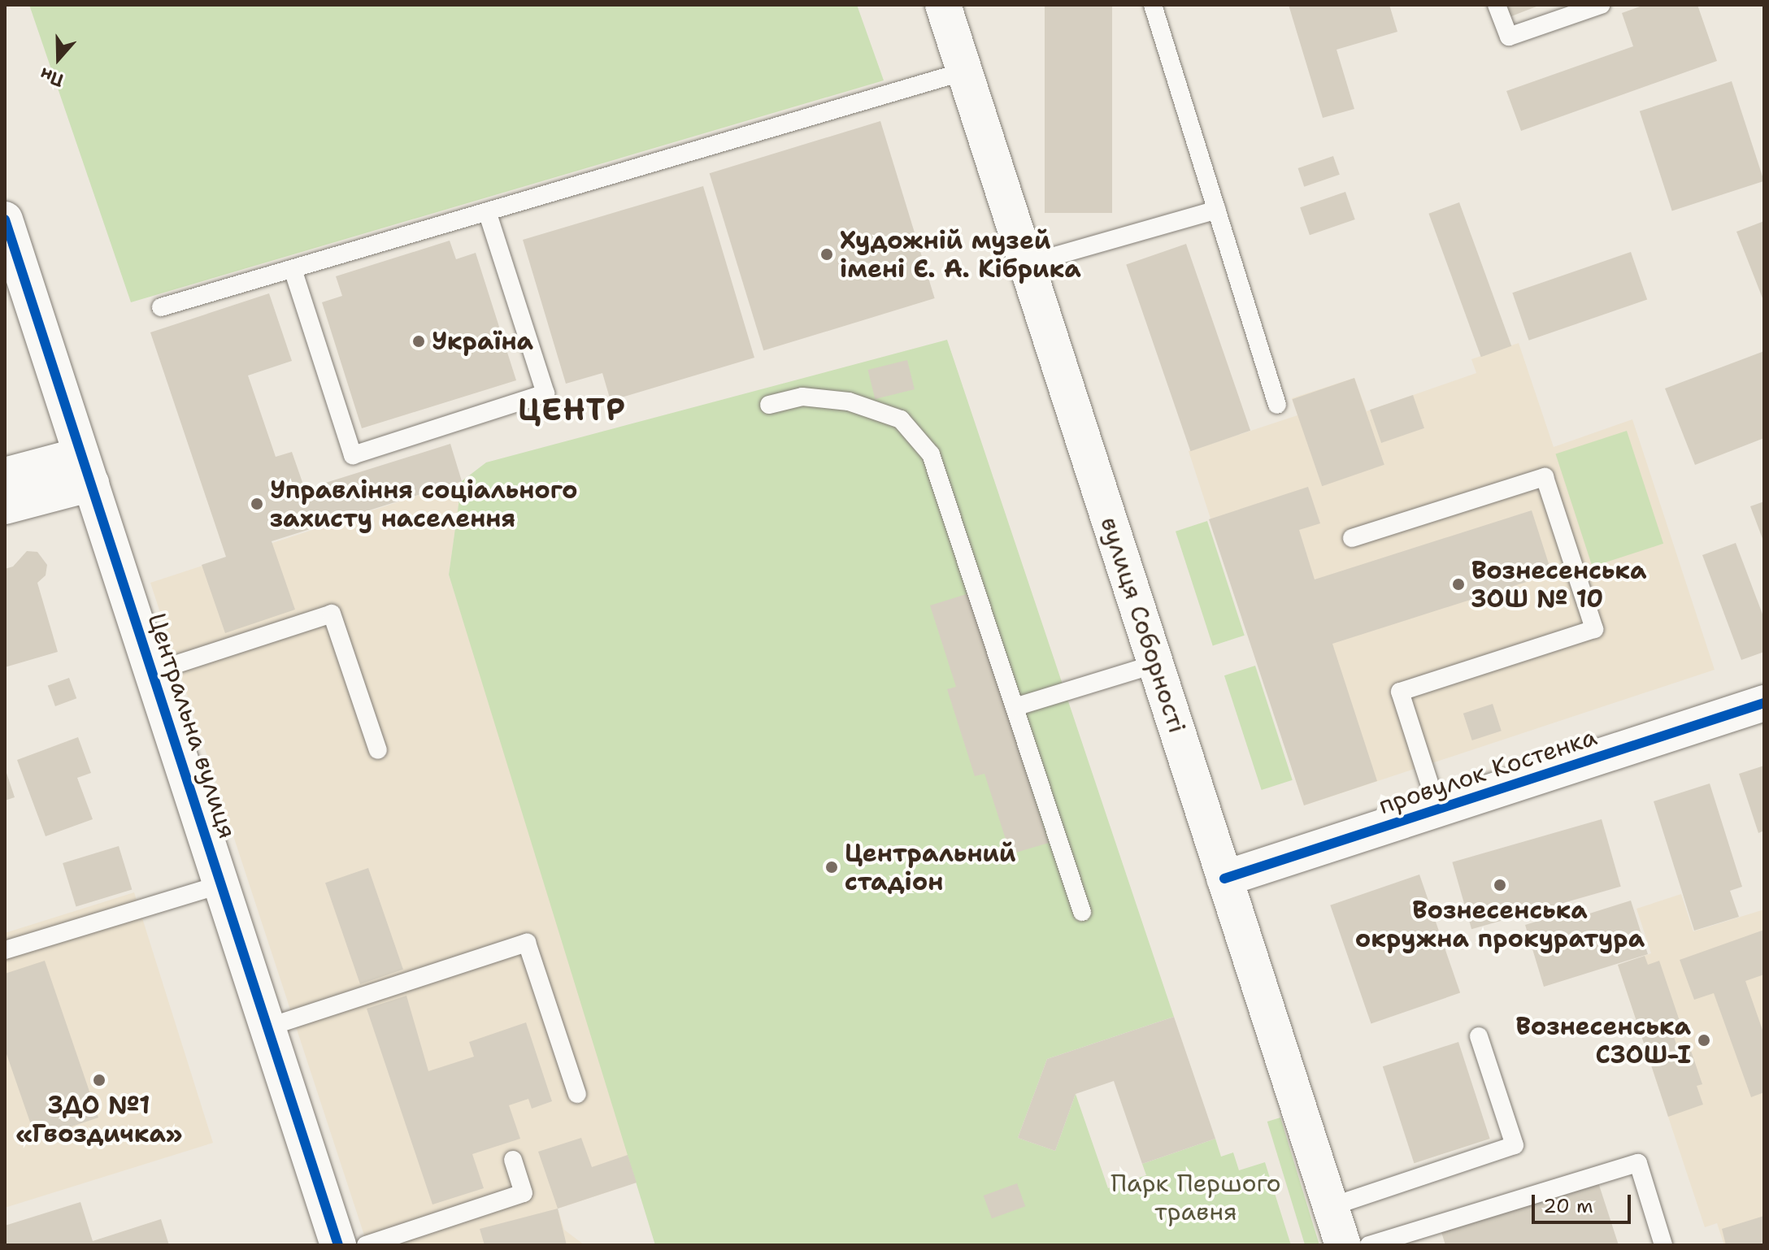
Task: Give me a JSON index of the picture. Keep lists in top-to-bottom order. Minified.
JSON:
{"streets":{"street":["вулиця Соборності","Центральна вулиця","провулок Костенка"]},"crossings":[["вулиця Соборності","провулок Костенка"]],"districts":["ЦЕНТР"],"parks":["Парк Першого травня"],"places":["Художній музей імені Є. А. Кібрика","Україна","Управління соціального захисту населення","Вознесенська ЗОШ № 10","Центральний стадіон","Вознесенська окружна прокуратура","Вознесенська СЗОШ-І","ЗДО №1 «Гвоздичка»"],"scale_bar":"20 m","north":"bottom"}
